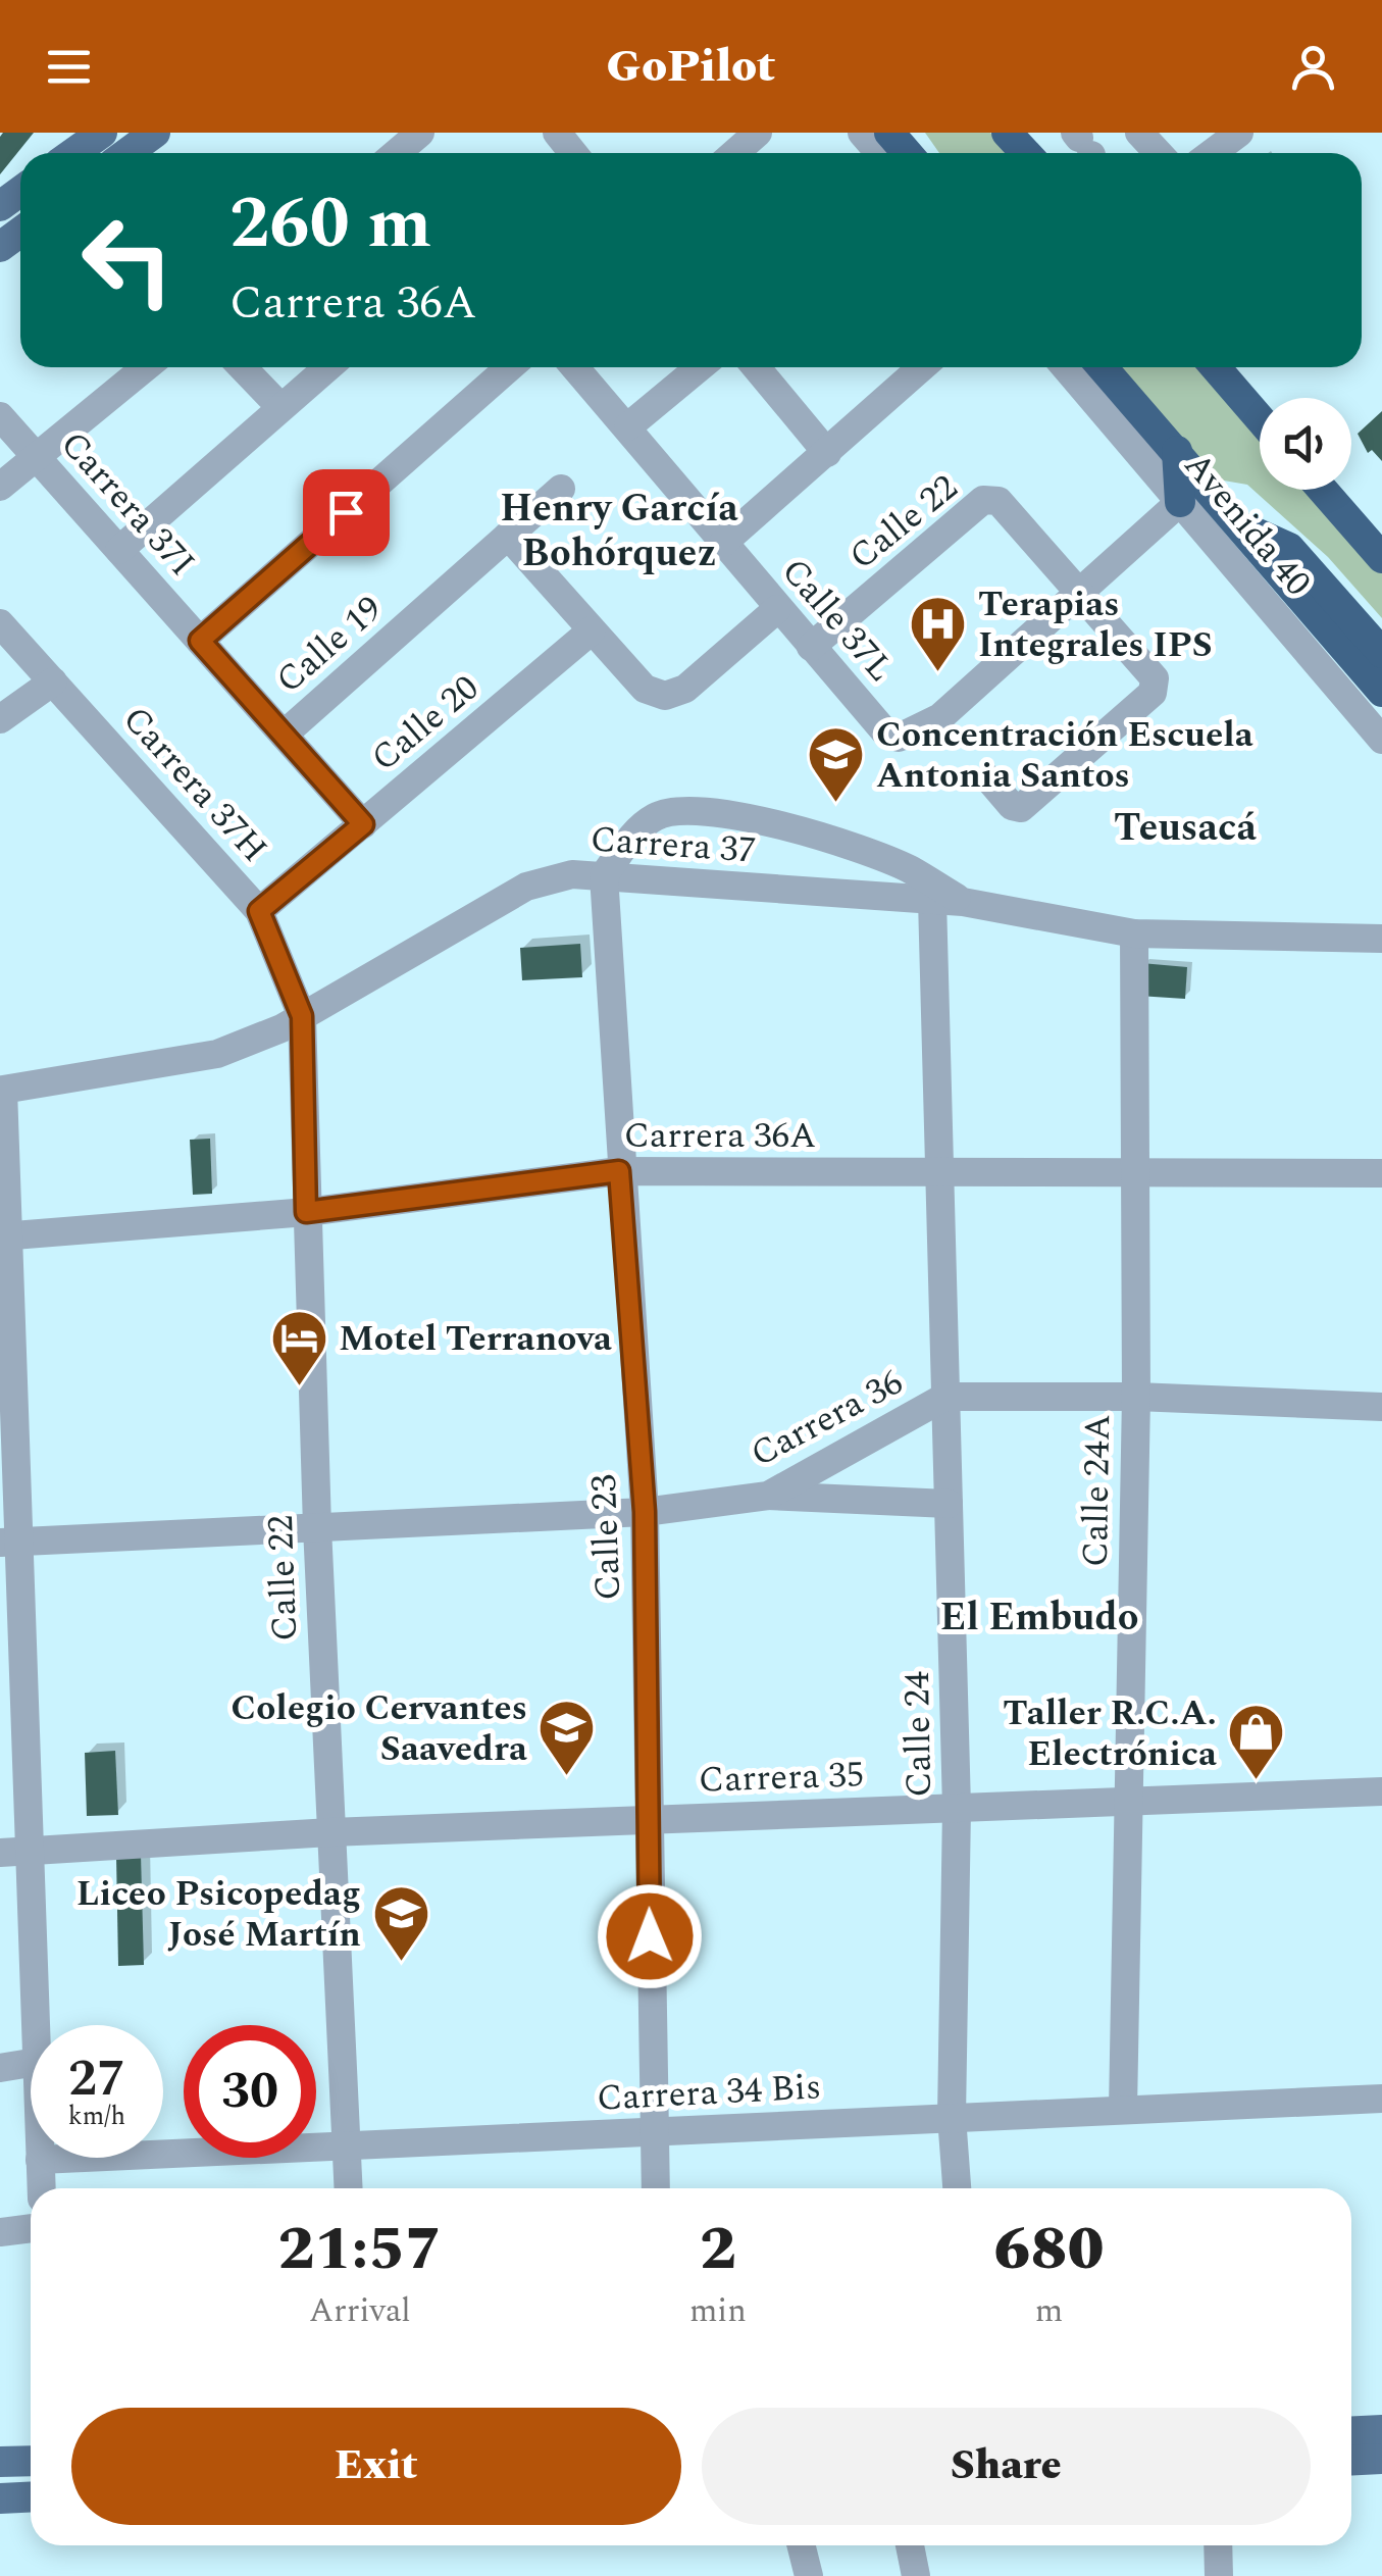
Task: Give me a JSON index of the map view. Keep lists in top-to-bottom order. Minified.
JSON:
{"streets":{"highway":["Avenida 40"],"street":["Carrera 37I","Calle 22","Calle 37L","Calle 19","Calle 20","Carrera 37H","Carrera 37","Carrera 36A","Carrera 36","Calle 24A","Calle 23","Calle 24","Carrera 35","Carrera 34 Bis"]},"crossings":[["Carrera 37I","Calle 19"],["Carrera 37I","Calle 20"],["Calle 22","Calle 37L"],["Calle 22","Carrera 37H"],["Calle 22","Carrera 37"],["Calle 22","Carrera 36A"],["Calle 22","Carrera 36"],["Calle 22","Carrera 35"],["Calle 22","Carrera 34 Bis"],["Calle 20","Carrera 37H"],["Carrera 37H","Carrera 37"],["Carrera 37","Carrera 36A"],["Carrera 37","Calle 24A"],["Carrera 37","Calle 23"],["Carrera 37","Calle 24"],["Carrera 36A","Calle 24A"],["Carrera 36A","Calle 23"],["Carrera 36A","Calle 24"],["Carrera 36","Calle 24A"],["Carrera 36","Calle 23"],["Carrera 36","Calle 24"],["Calle 24A","Carrera 35"],["Calle 24A","Carrera 34 Bis"],["Calle 23","Carrera 35"],["Calle 23","Carrera 34 Bis"],["Calle 24","Carrera 35"],["Calle 24","Carrera 34 Bis"]],"districts":["Henry García Bohórquez","Teusacá","El Embudo"],"places":{"hospital":["Terapias Integrales IPS"],"school or university":["Concentración Escuela Antonia Santos","Colegio Cervantes Saavedra","Liceo Psicopedag José Martín"],"hotel":["Motel Terranova"],"shop":["Taller R.C.A. Electrónica"]},"page":{"header":"GoPilot","turn":["260 m","Carrera 36A"],"speed":"27 km/h","limit":"30","eta":["21:57","Arrival","2","min","680","m"],"buttons":["Exit","Share"]}}
